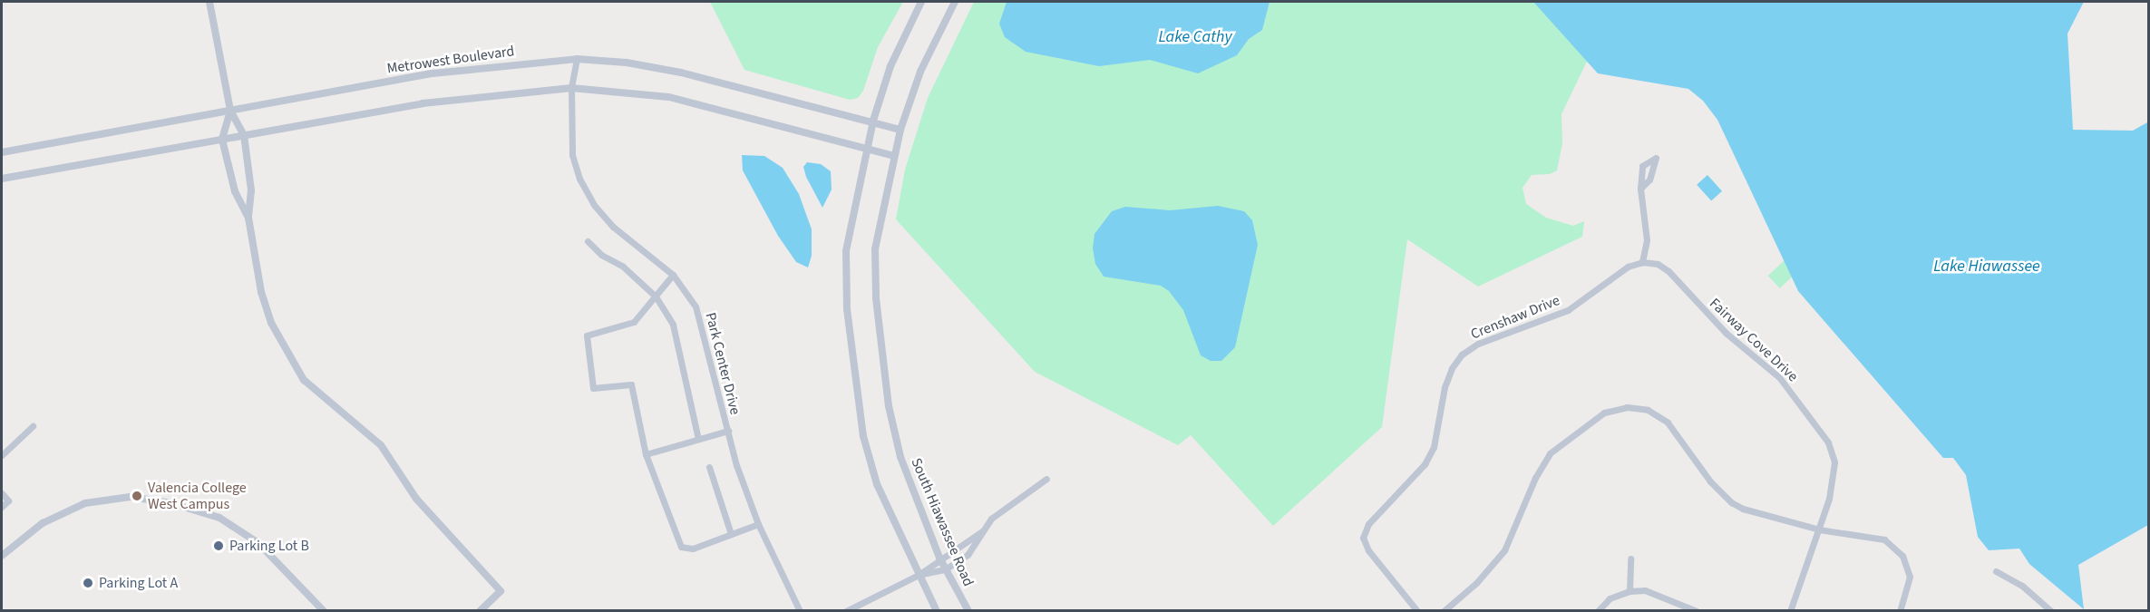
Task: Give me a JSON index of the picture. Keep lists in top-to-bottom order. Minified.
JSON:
{"streets":{"street":["Metrowest Boulevard","Crenshaw Drive","Fairway Cove Drive","Park Center Drive","South Hiawassee Road"]},"crossings":[["Metrowest Boulevard","Park Center Drive"],["Metrowest Boulevard","South Hiawassee Road"],["Crenshaw Drive","Fairway Cove Drive"]],"water":["Lake Cathy","Lake Hiawassee"],"places":["Valencia College West Campus","Parking Lot B","Parking Lot A"]}
